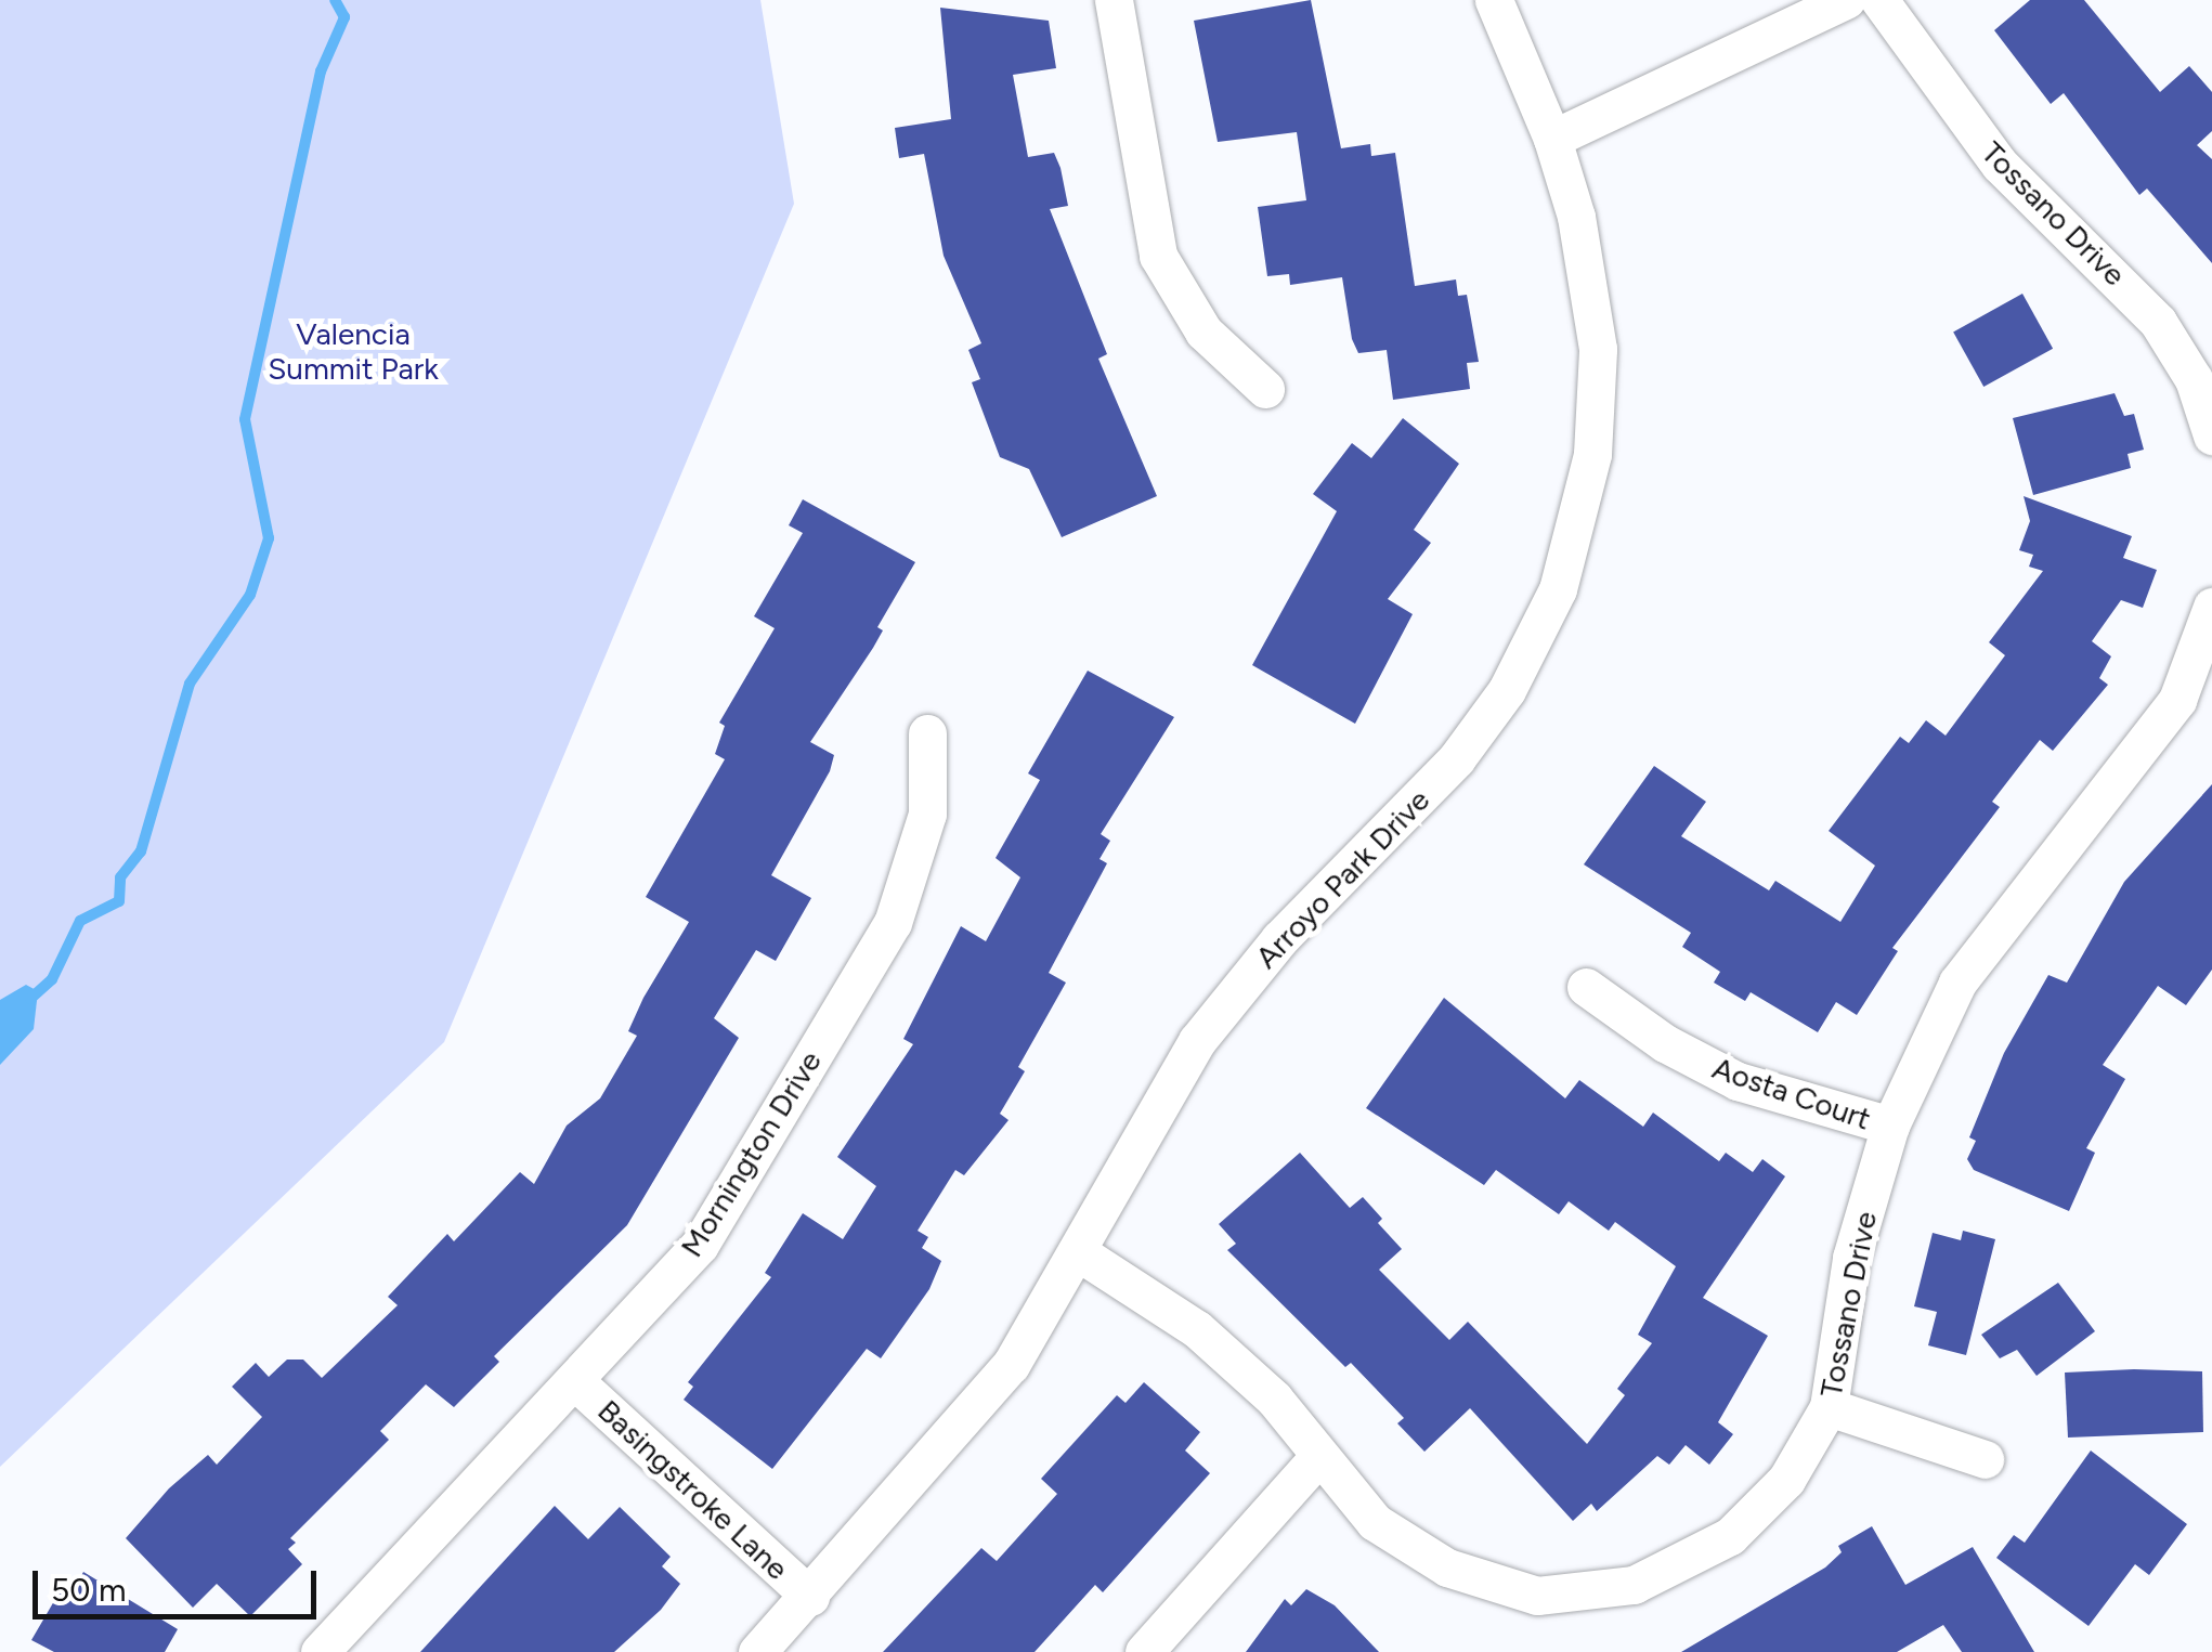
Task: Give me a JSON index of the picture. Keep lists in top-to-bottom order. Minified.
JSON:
{"streets":{"street":["Tossano Drive","Arroyo Park Drive","Aosta Court","Mornington Drive","Basingstroke Lane"]},"crossings":[["Tossano Drive","Arroyo Park Drive"],["Tossano Drive","Aosta Court"],["Arroyo Park Drive","Basingstroke Lane"],["Mornington Drive","Basingstroke Lane"]],"parks":["Valencia Summit Park"],"scale_bar":"50 m"}
